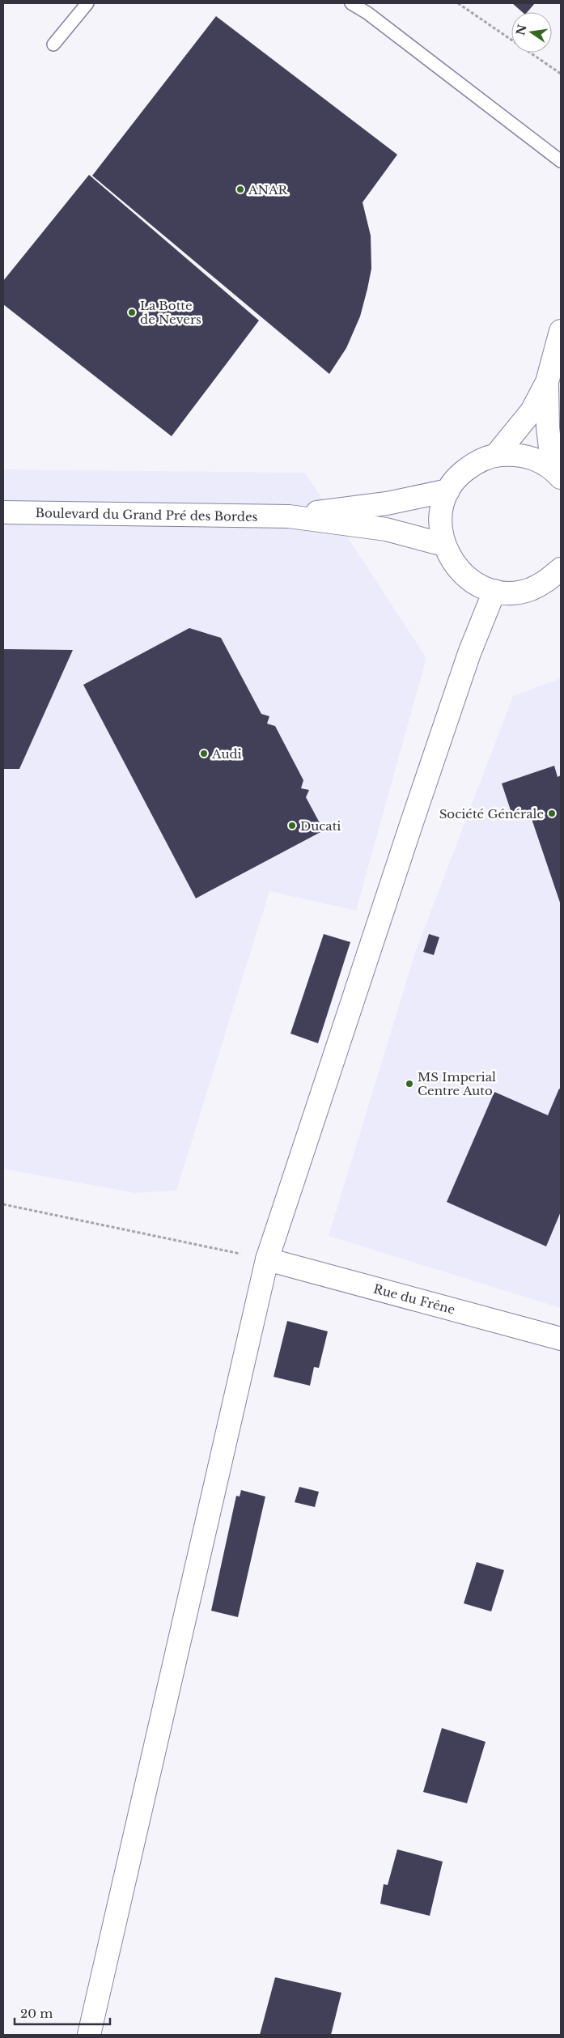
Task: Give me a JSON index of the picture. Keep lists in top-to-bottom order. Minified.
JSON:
{"streets":{"main road":["Boulevard du Grand Pré des Bordes","Rue du Frêne"]},"places":["ANAR","La Botte de Nevers","Audi","Société Générale","Ducati","MS Imperial Centre Auto"],"scale_bar":"20 m","north":"left"}
